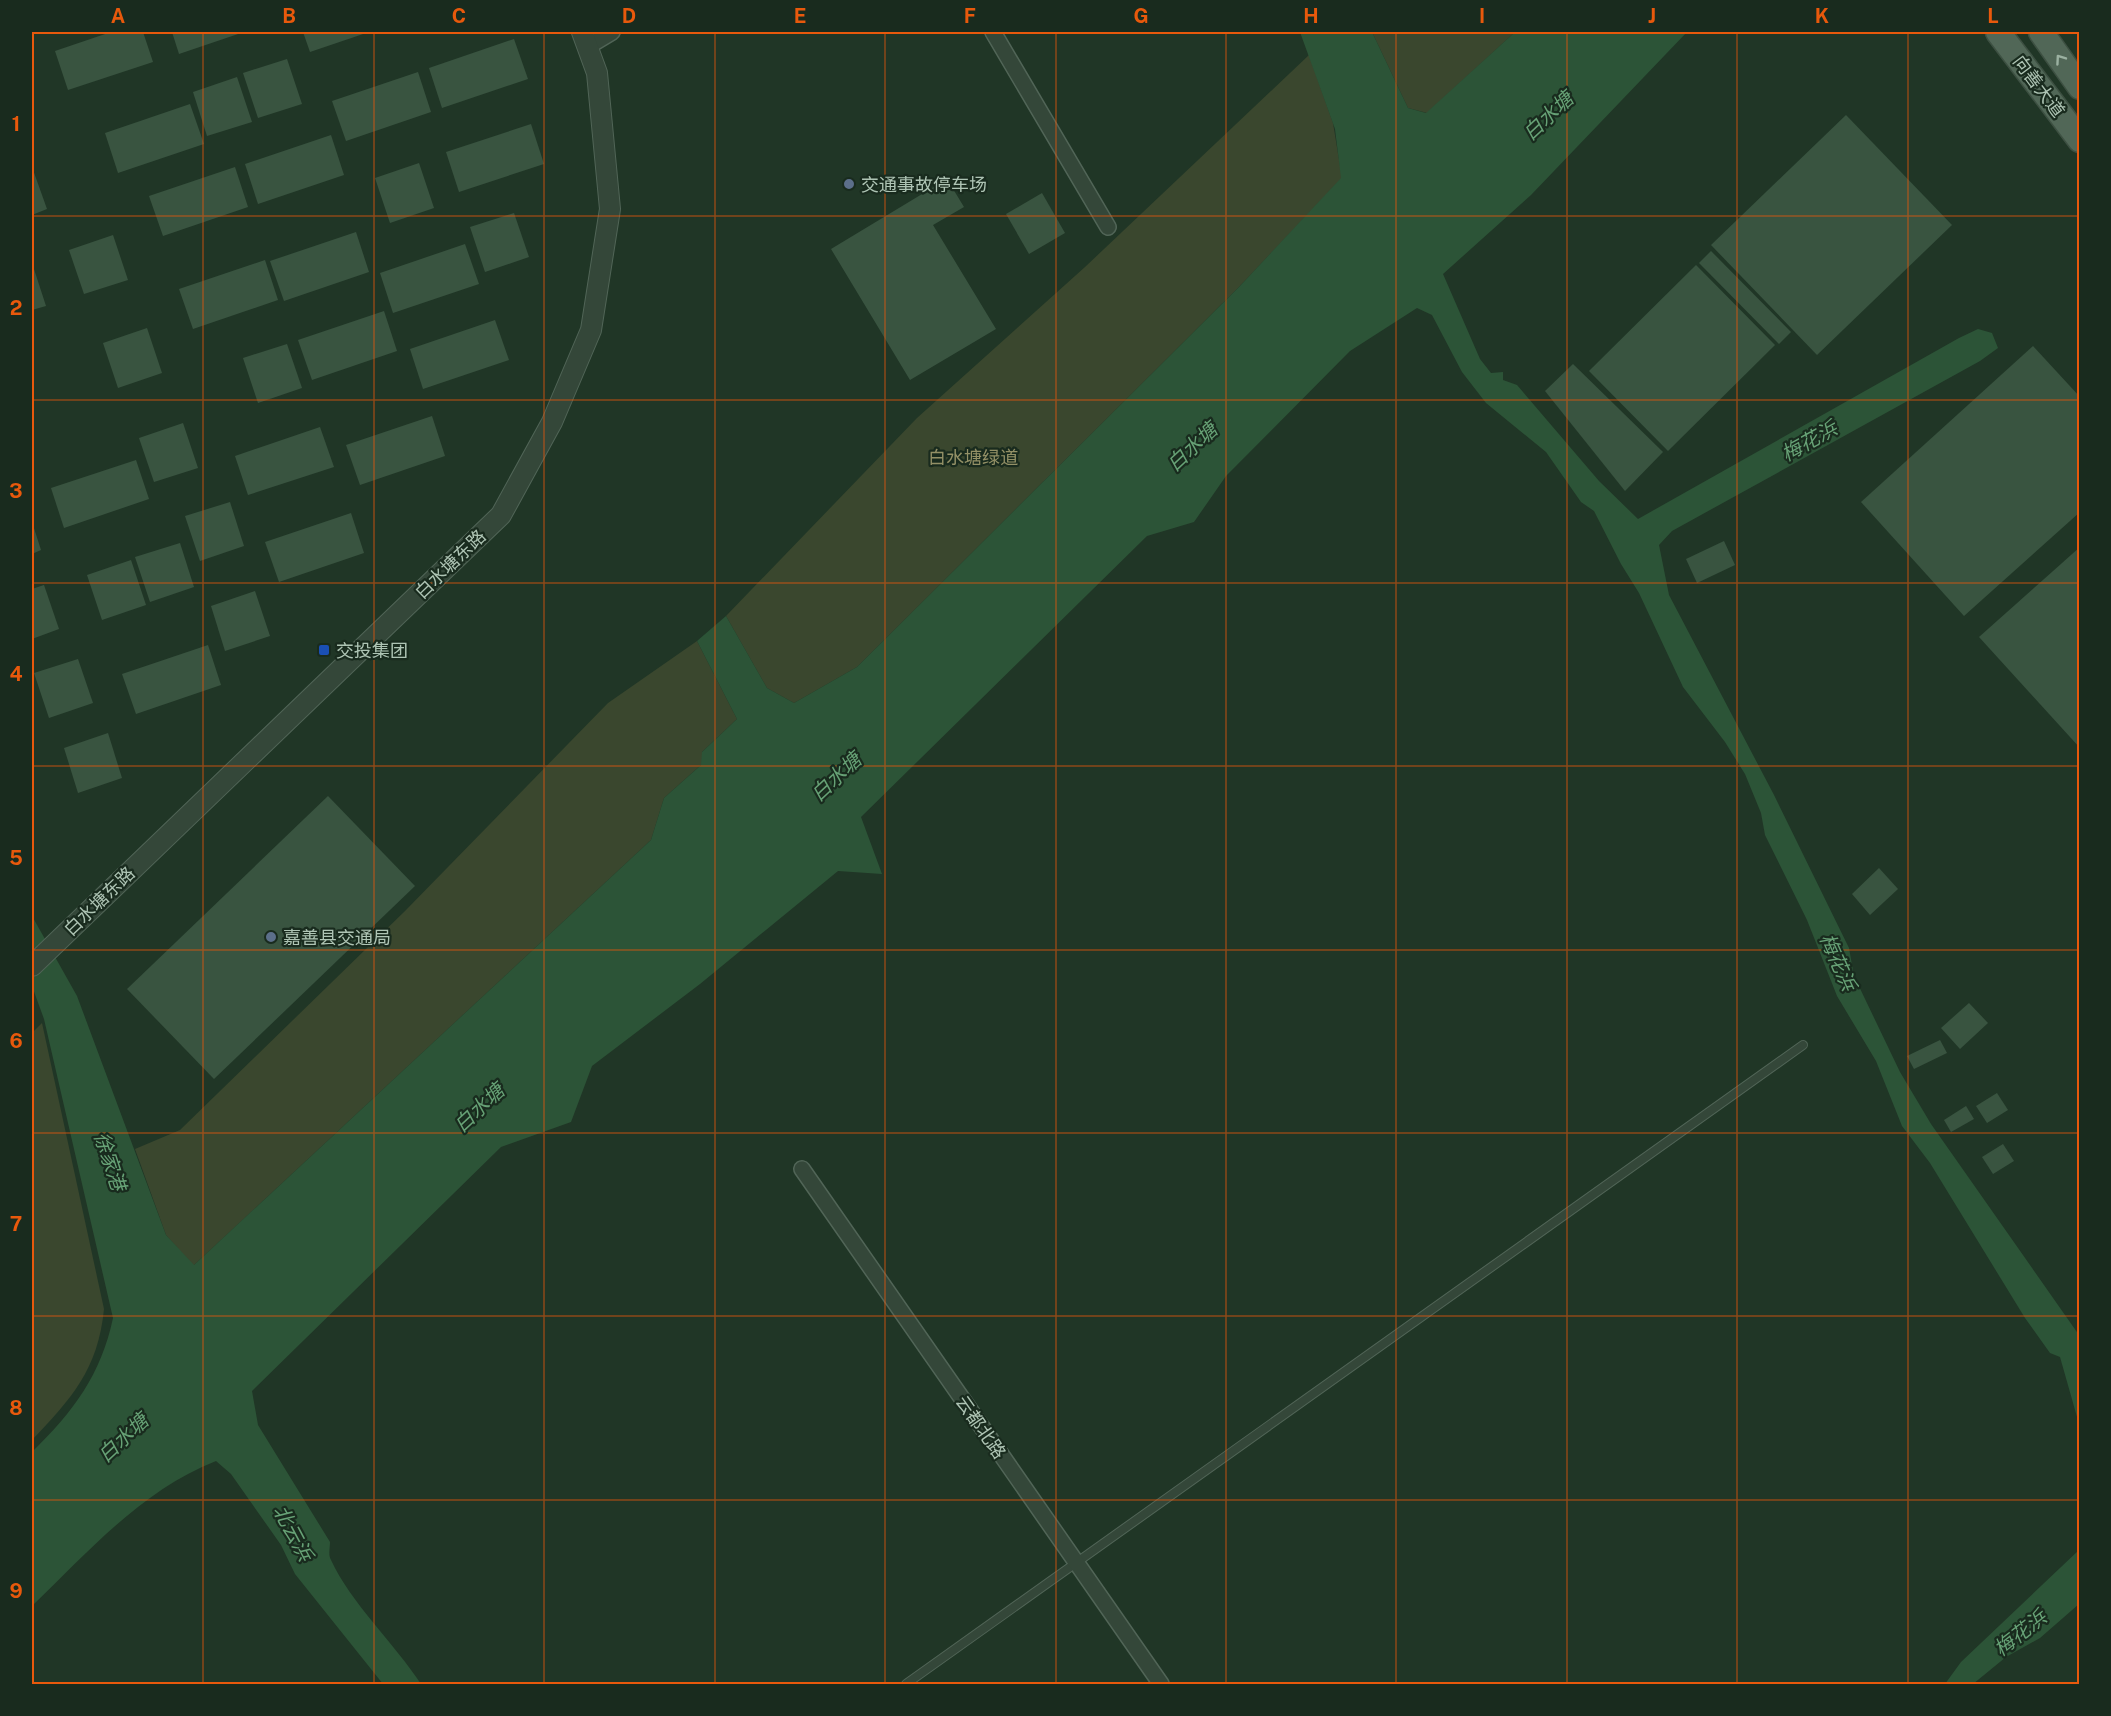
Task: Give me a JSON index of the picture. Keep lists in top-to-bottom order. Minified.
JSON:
{"streets":{"main road":["向善大道"],"street":["白水塘东路","云都北路"]},"water":["白水塘","梅花浜","徐家港","北云浜"],"parks":["白水塘绿道"],"places":{"other":["交通事故停车场","嘉善县交通局"],"transit":["交投集团"]},"grid":{"columns":["A","B","C","D","E","F","G","H","I","J","K","L"],"rows":["1","2","3","4","5","6","7","8","9"]}}
